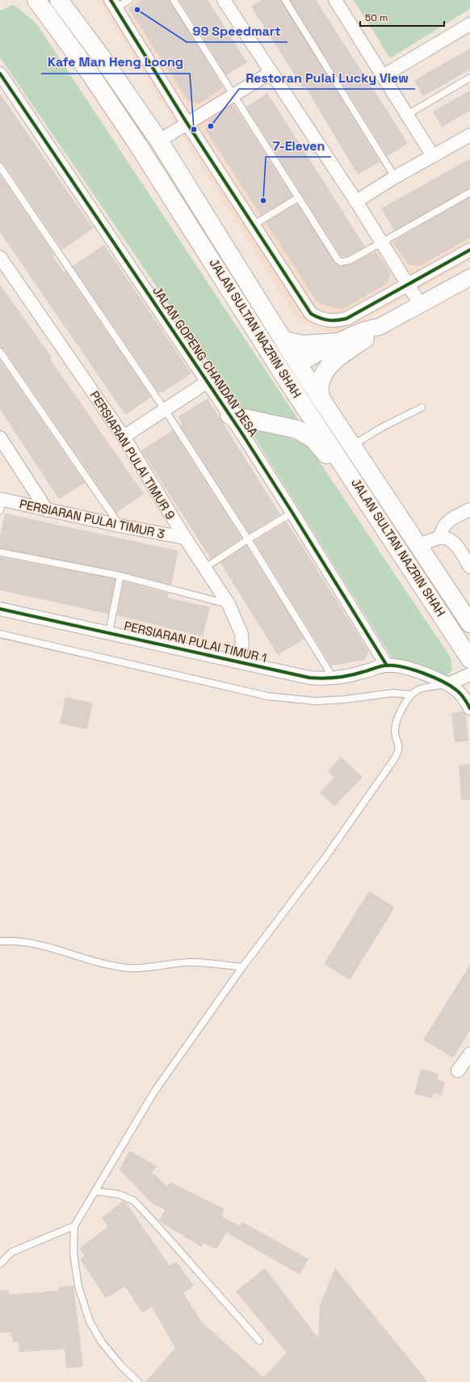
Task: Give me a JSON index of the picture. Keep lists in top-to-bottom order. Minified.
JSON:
{"streets":{"highway":["JALAN SULTAN NAZRIN SHAH"],"street":["JALAN GOPENG CHANDAN DESA","PERSIARAN PULAI TIMUR 9","PERSIARAN PULAI TIMUR 3","PERSIARAN PULAI TIMUR 1"]},"crossings":[["JALAN GOPENG CHANDAN DESA","PERSIARAN PULAI TIMUR 1"],["PERSIARAN PULAI TIMUR 9","PERSIARAN PULAI TIMUR 3"],["PERSIARAN PULAI TIMUR 9","PERSIARAN PULAI TIMUR 1"]],"places":["99 Speedmart","Restoran Pulai Lucky View","Kafe Man Heng Loong","7-Eleven"],"scale_bar":"50 m"}
